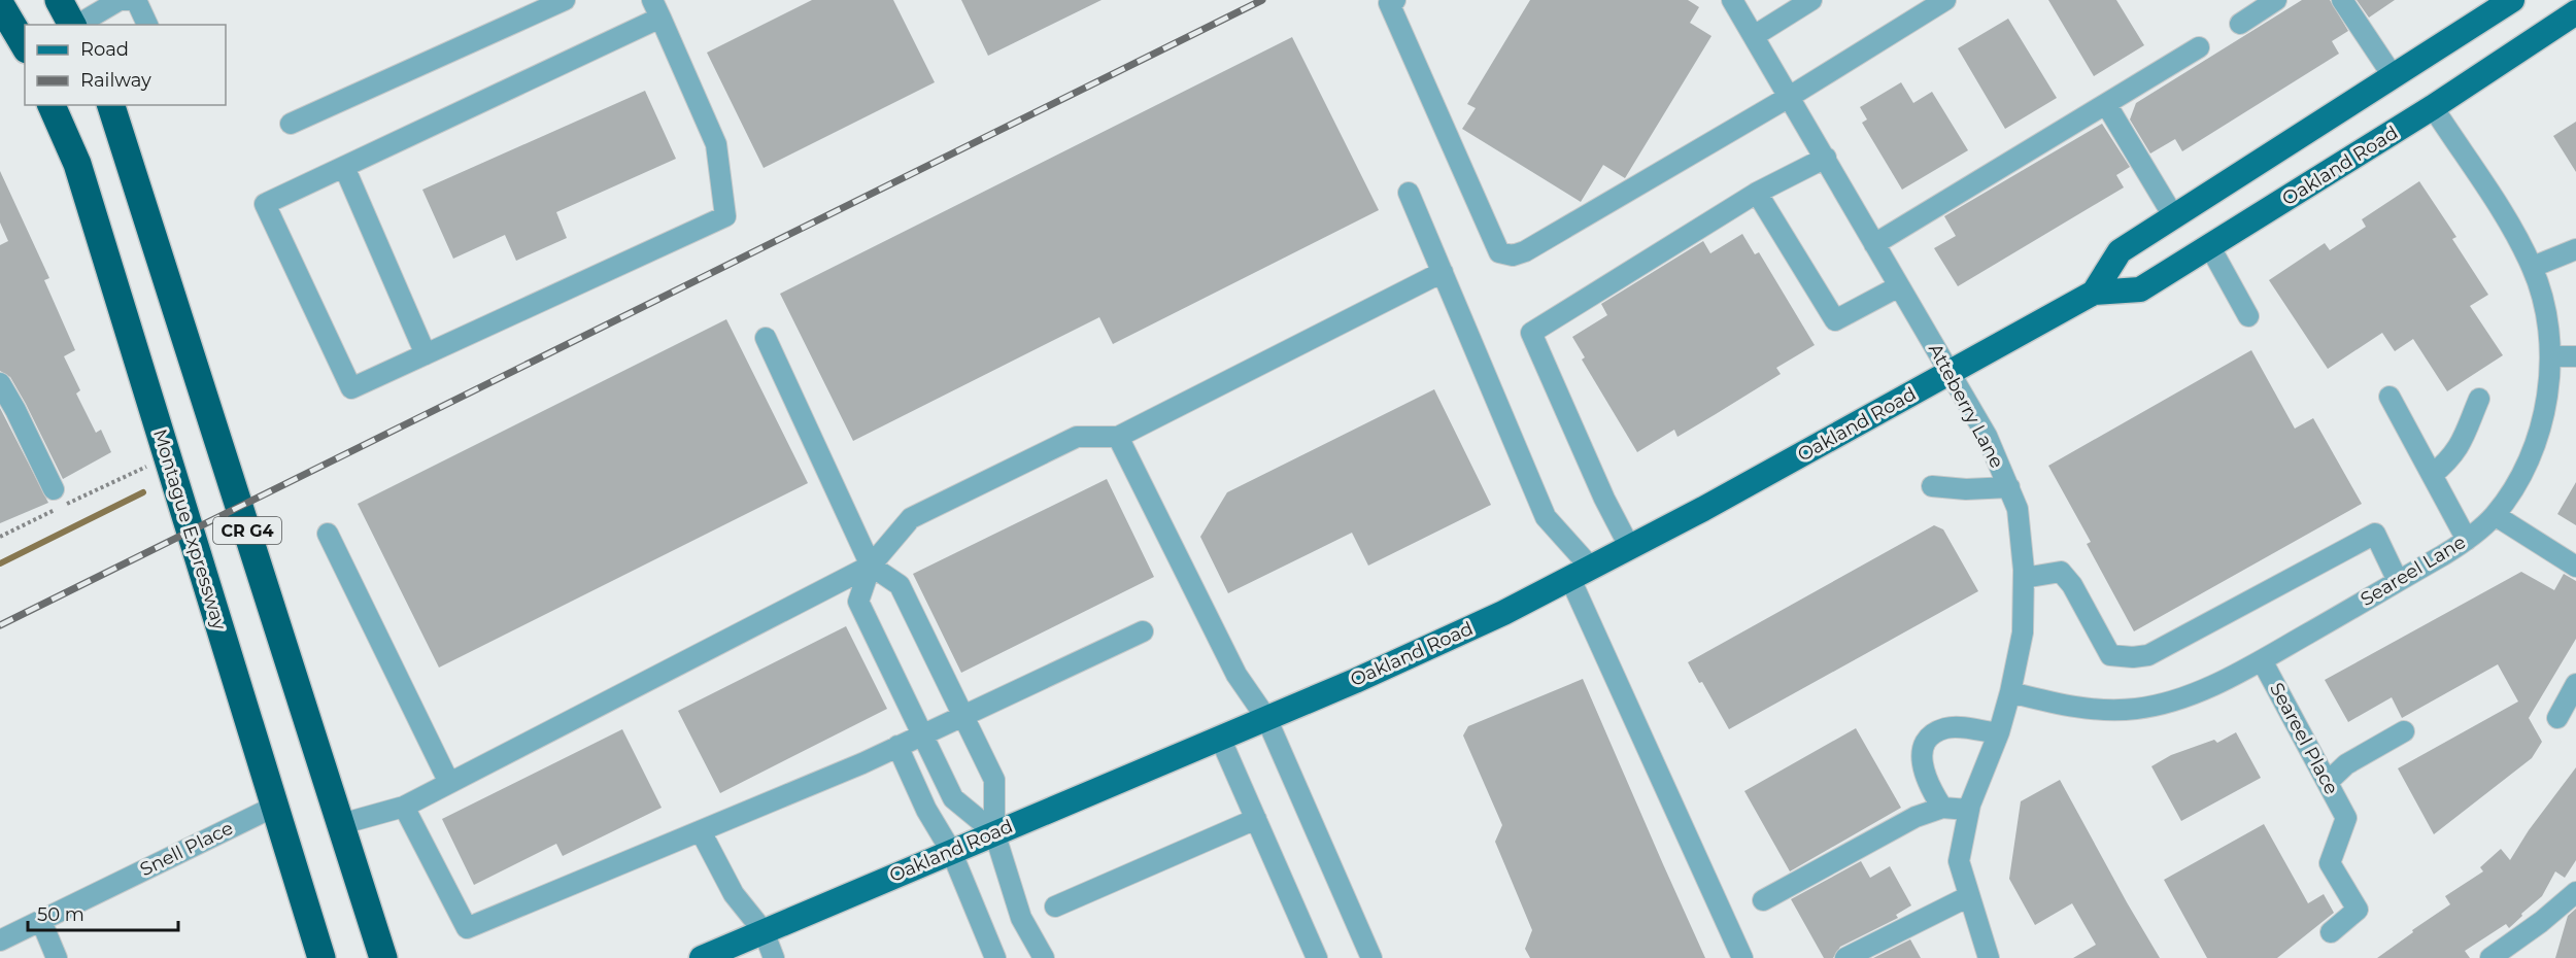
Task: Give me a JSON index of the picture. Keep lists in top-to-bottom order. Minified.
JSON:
{"streets":{"highway":["Montague Expressway","CR G4"],"main road":["Oakland Road"],"street":["Atteberry Lane","Seareel Lane","Seareel Place","Snell Place"]},"crossings":[["Oakland Road","Atteberry Lane"],["Oakland Road","Seareel Lane"],["Atteberry Lane","Seareel Lane"],["Montague Expressway","Snell Place"],["Seareel Lane","Seareel Place"]],"legend":["Road","Railway"],"scale_bar":"50 m"}
